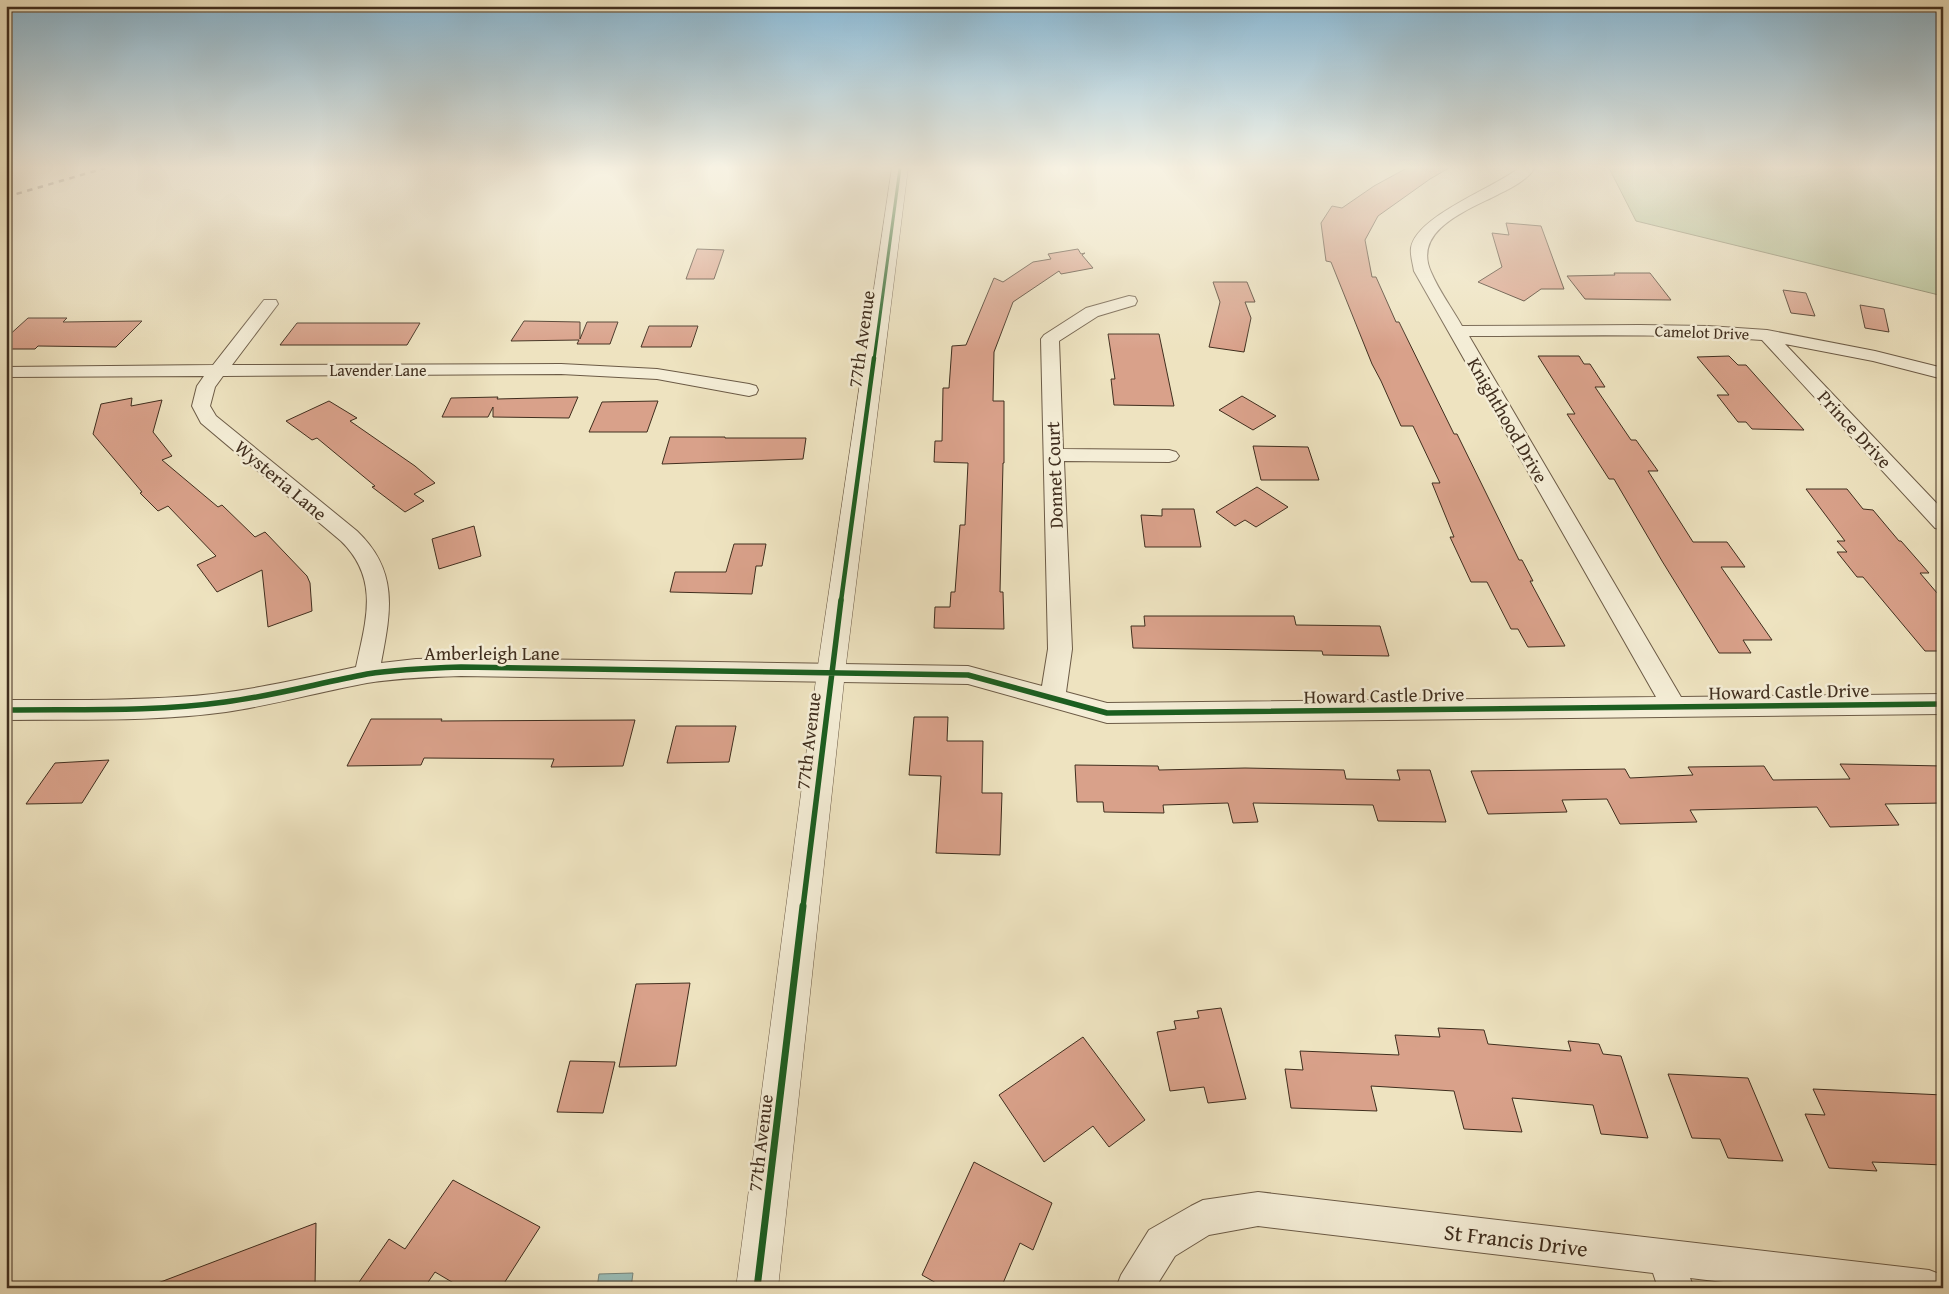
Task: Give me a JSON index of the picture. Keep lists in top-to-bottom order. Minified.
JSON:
{"streets":{"street":["Camelot Drive","77th Avenue","Lavender Lane","Knighthood Drive","Prince Drive","Donnet Court","Wysteria Lane","Amberleigh Lane","Howard Castle Drive","St Francis Drive"]},"crossings":[["Camelot Drive","Knighthood Drive"],["Camelot Drive","Prince Drive"],["77th Avenue","Amberleigh Lane"],["77th Avenue","Howard Castle Drive"],["Lavender Lane","Wysteria Lane"],["Knighthood Drive","Howard Castle Drive"],["Donnet Court","Howard Castle Drive"],["Wysteria Lane","Amberleigh Lane"],["Amberleigh Lane","Howard Castle Drive"]]}
